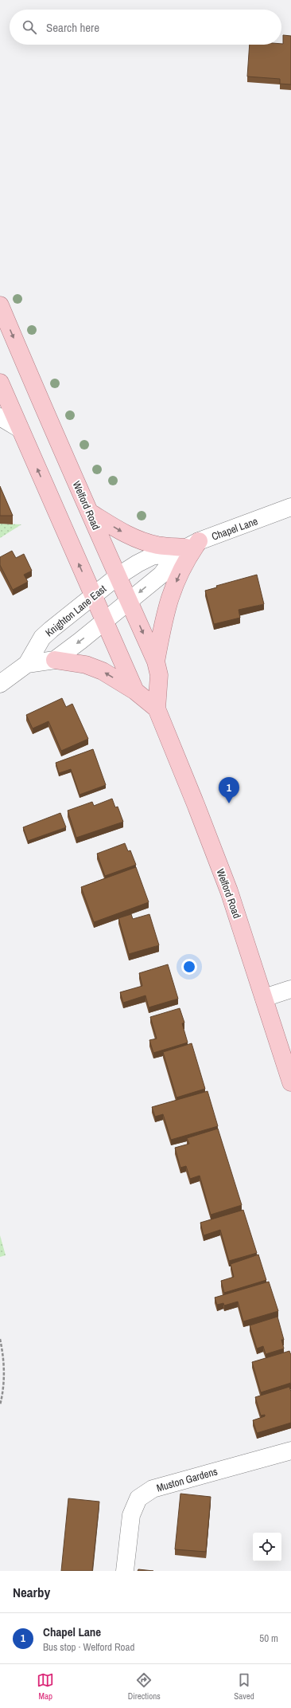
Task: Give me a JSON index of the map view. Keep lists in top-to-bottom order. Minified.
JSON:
{"streets":{"main road":["Welford Road"],"street":["Chapel Lane","Knighton Lane East","Muston Gardens"]},"crossings":[["Welford Road","Chapel Lane"],["Welford Road","Knighton Lane East"],["Chapel Lane","Knighton Lane East"]],"page":{"search":"Search here","pins":"1","heading":"Nearby","list":[{"mark":"1","name":"Chapel Lane","note":"Bus stop · Welford Road","value":"50 m"}],"nav":["Map","Directions","Saved"]}}
